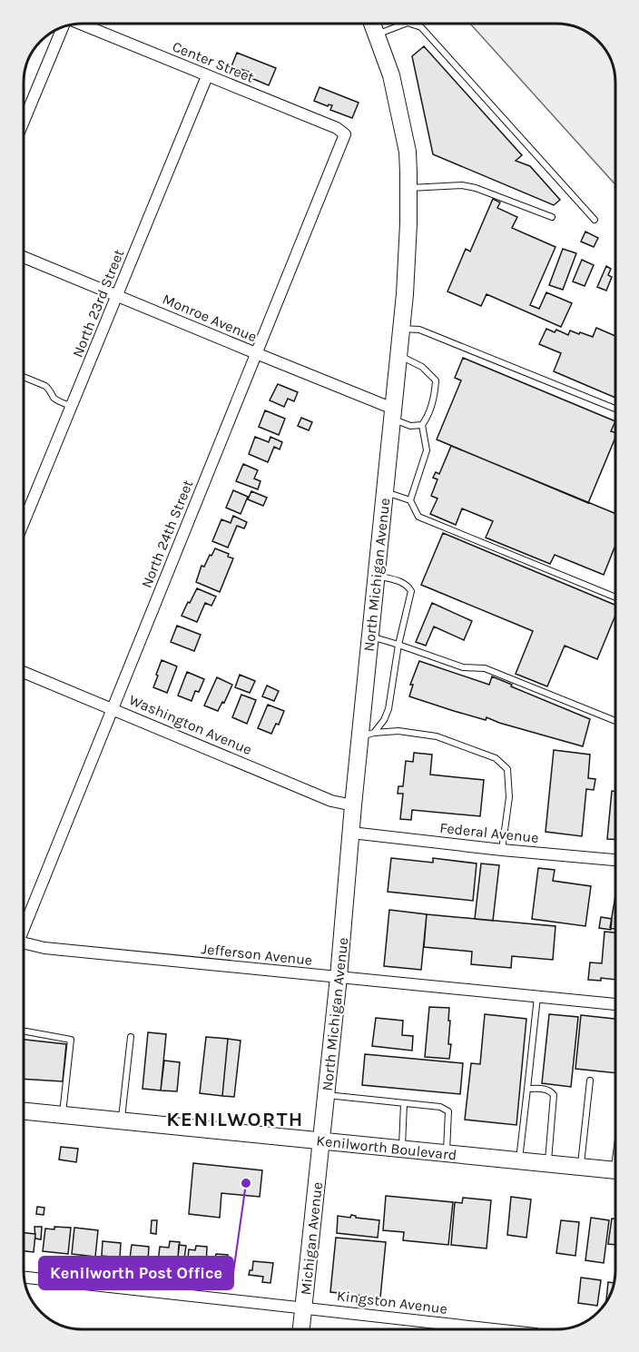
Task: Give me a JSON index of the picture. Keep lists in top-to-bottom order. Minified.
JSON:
{"streets":{"street":["Center Street","North 23rd Street","Monroe Avenue","North 24th Street","North Michigan Avenue","Washington Avenue","Federal Avenue","Jefferson Avenue","Kenilworth Boulevard","Michigan Avenue","Kingston Avenue"]},"crossings":[["Center Street","North 23rd Street"],["Center Street","North 24th Street"],["North 23rd Street","Monroe Avenue"],["Monroe Avenue","North 24th Street"],["Monroe Avenue","North Michigan Avenue"],["North 24th Street","Washington Avenue"],["North Michigan Avenue","Washington Avenue"],["North Michigan Avenue","Federal Avenue"],["North Michigan Avenue","Jefferson Avenue"],["North Michigan Avenue","Kenilworth Boulevard"],["North Michigan Avenue","Michigan Avenue"],["Kenilworth Boulevard","Michigan Avenue"],["Michigan Avenue","Kingston Avenue"]],"districts":["KENILWORTH"],"places":["Kenilworth Post Office"]}
